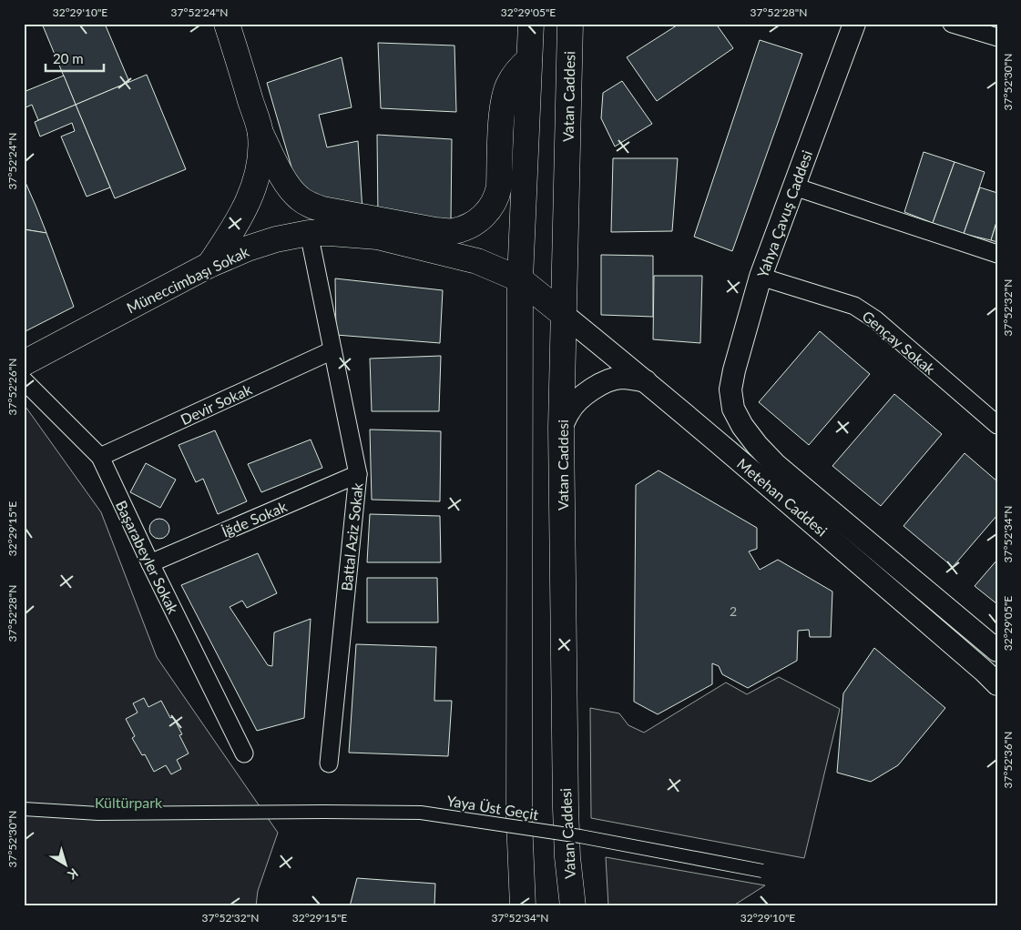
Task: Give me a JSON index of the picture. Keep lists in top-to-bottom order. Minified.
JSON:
{"streets":{"main road":["Vatan Caddesi","Müneccimbaşı Sokak"],"street":["Yahya Çavuş Caddesi","Gençay Sokak","Devir Sokak","Metehan Caddesi","İğde Sokak","Battal Aziz Sokak","Başarabeyler Sokak","Yaya Üst Geçit"]},"crossings":[["Vatan Caddesi","Müneccimbaşı Sokak"],["Vatan Caddesi","Metehan Caddesi"],["Yahya Çavuş Caddesi","Gençay Sokak"],["Yahya Çavuş Caddesi","Metehan Caddesi"],["Müneccimbaşı Sokak","Metehan Caddesi"],["Müneccimbaşı Sokak","Battal Aziz Sokak"],["Devir Sokak","Battal Aziz Sokak"],["Devir Sokak","Başarabeyler Sokak"],["İğde Sokak","Battal Aziz Sokak"],["İğde Sokak","Başarabeyler Sokak"]],"parks":["Kültürpark"],"house_numbers":["2"],"scale_bar":"20 m","north":"bottom right","coordinates":["32°29'10\"E","37°52'24\"N","32°29'05\"E","37°52'28\"N","37°52'30\"N","37°52'32\"N","37°52'26\"N","32°29'15\"E","37°52'34\"N","37°52'36\"N"]}
